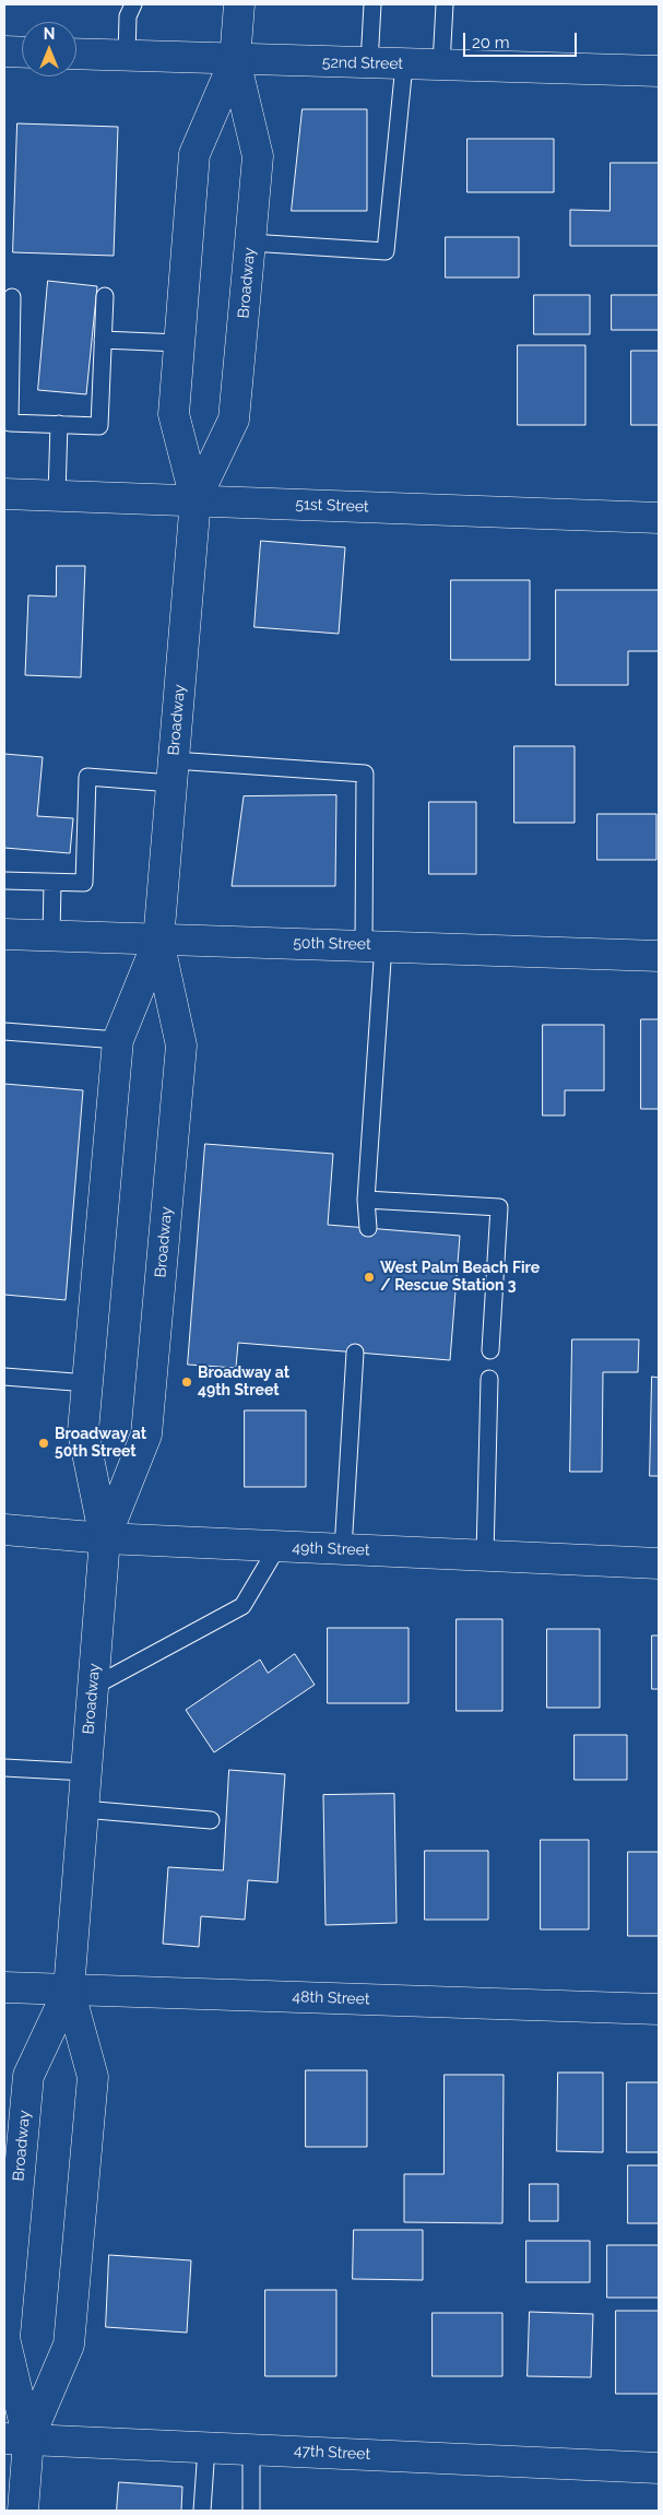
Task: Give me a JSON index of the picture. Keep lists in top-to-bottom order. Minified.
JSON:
{"streets":{"main road":["52nd Street","Broadway","51st Street","50th Street","49th Street","48th Street","47th Street"]},"crossings":[["52nd Street","Broadway"],["Broadway","51st Street"],["Broadway","50th Street"],["Broadway","49th Street"],["Broadway","48th Street"],["Broadway","47th Street"]],"places":["West Palm Beach Fire / Rescue Station 3","Broadway at 49th Street","Broadway at 50th Street"],"scale_bar":"20 m","north":"top"}
